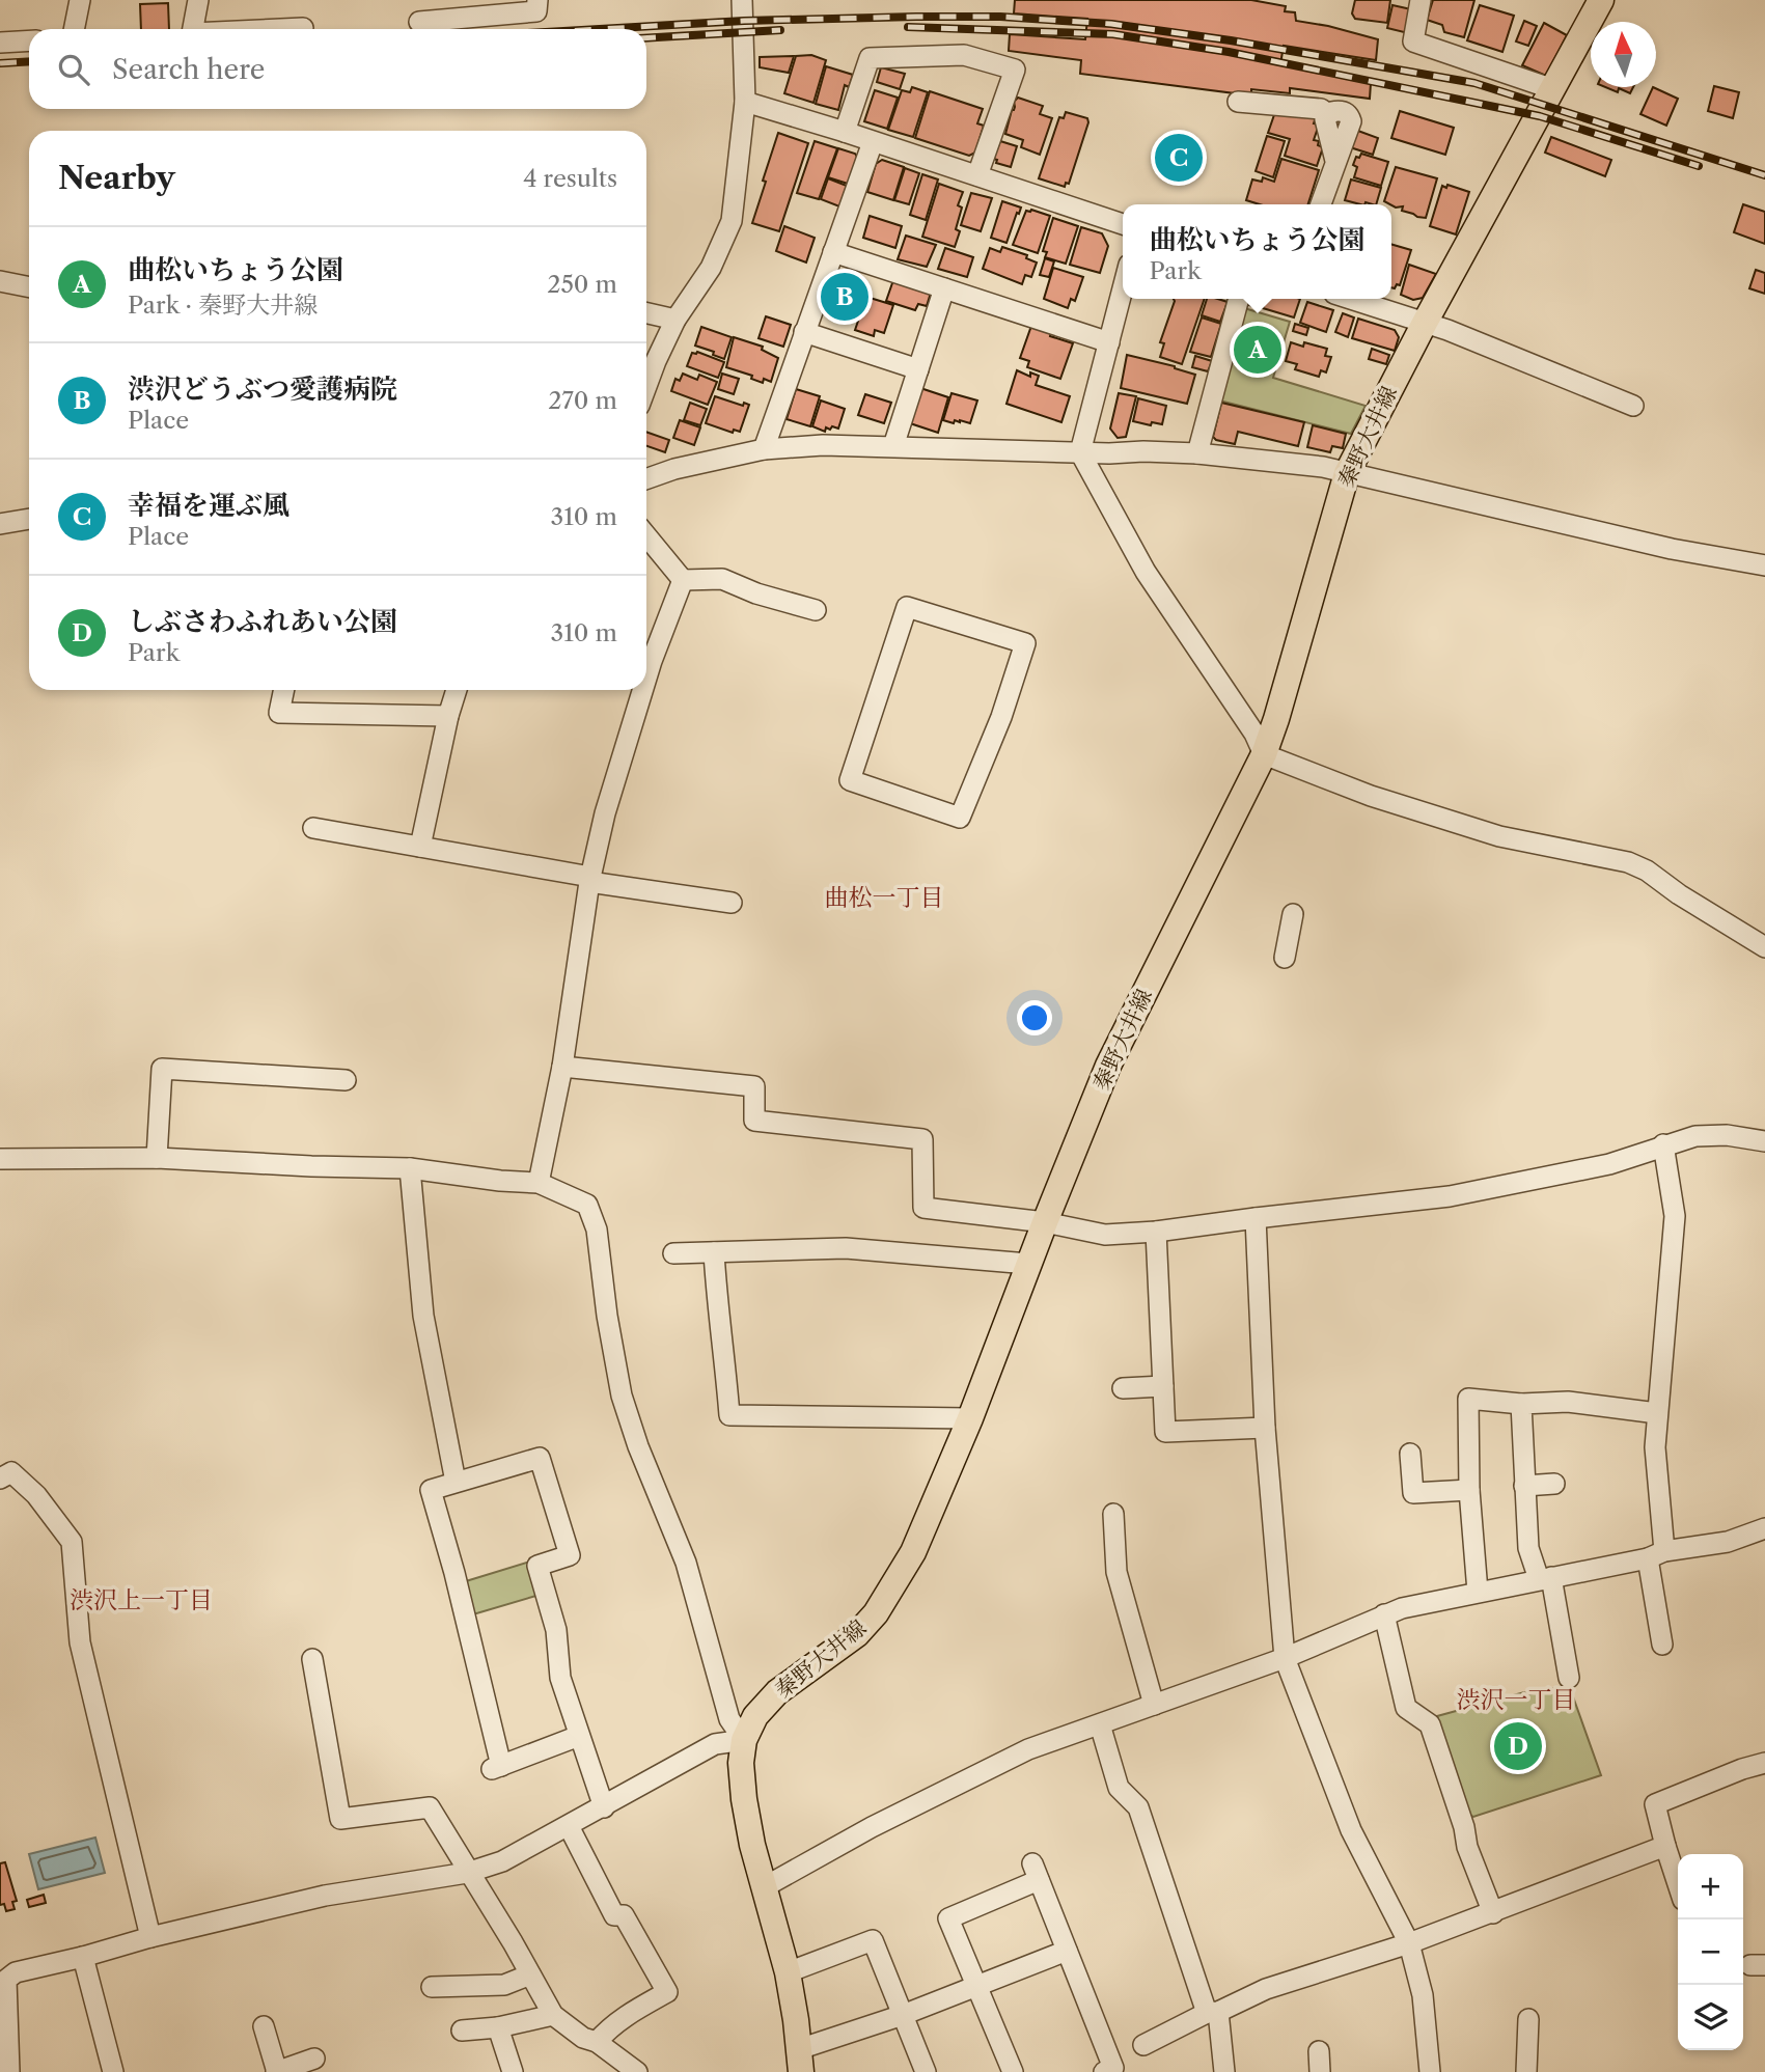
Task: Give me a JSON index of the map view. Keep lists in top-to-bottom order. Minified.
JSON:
{"streets":{"main road":["秦野大井線"]},"districts":["曲松一丁目","渋沢上一丁目","渋沢一丁目"],"north":"top","page":{"search":"Search here","pins":["C","B","A","D"],"heading":["Nearby","4 results"],"popup":["曲松いちょう公園","Park"],"list":[{"mark":"A","name":"曲松いちょう公園","note":"Park · 秦野大井線","value":"250 m"},{"mark":"B","name":"渋沢どうぶつ愛護病院","note":"Place","value":"270 m"},{"mark":"C","name":"幸福を運ぶ風","note":"Place","value":"310 m"},{"mark":"D","name":"しぶさわふれあい公園","note":"Park","value":"310 m"}],"map_buttons":["+","−"]}}
